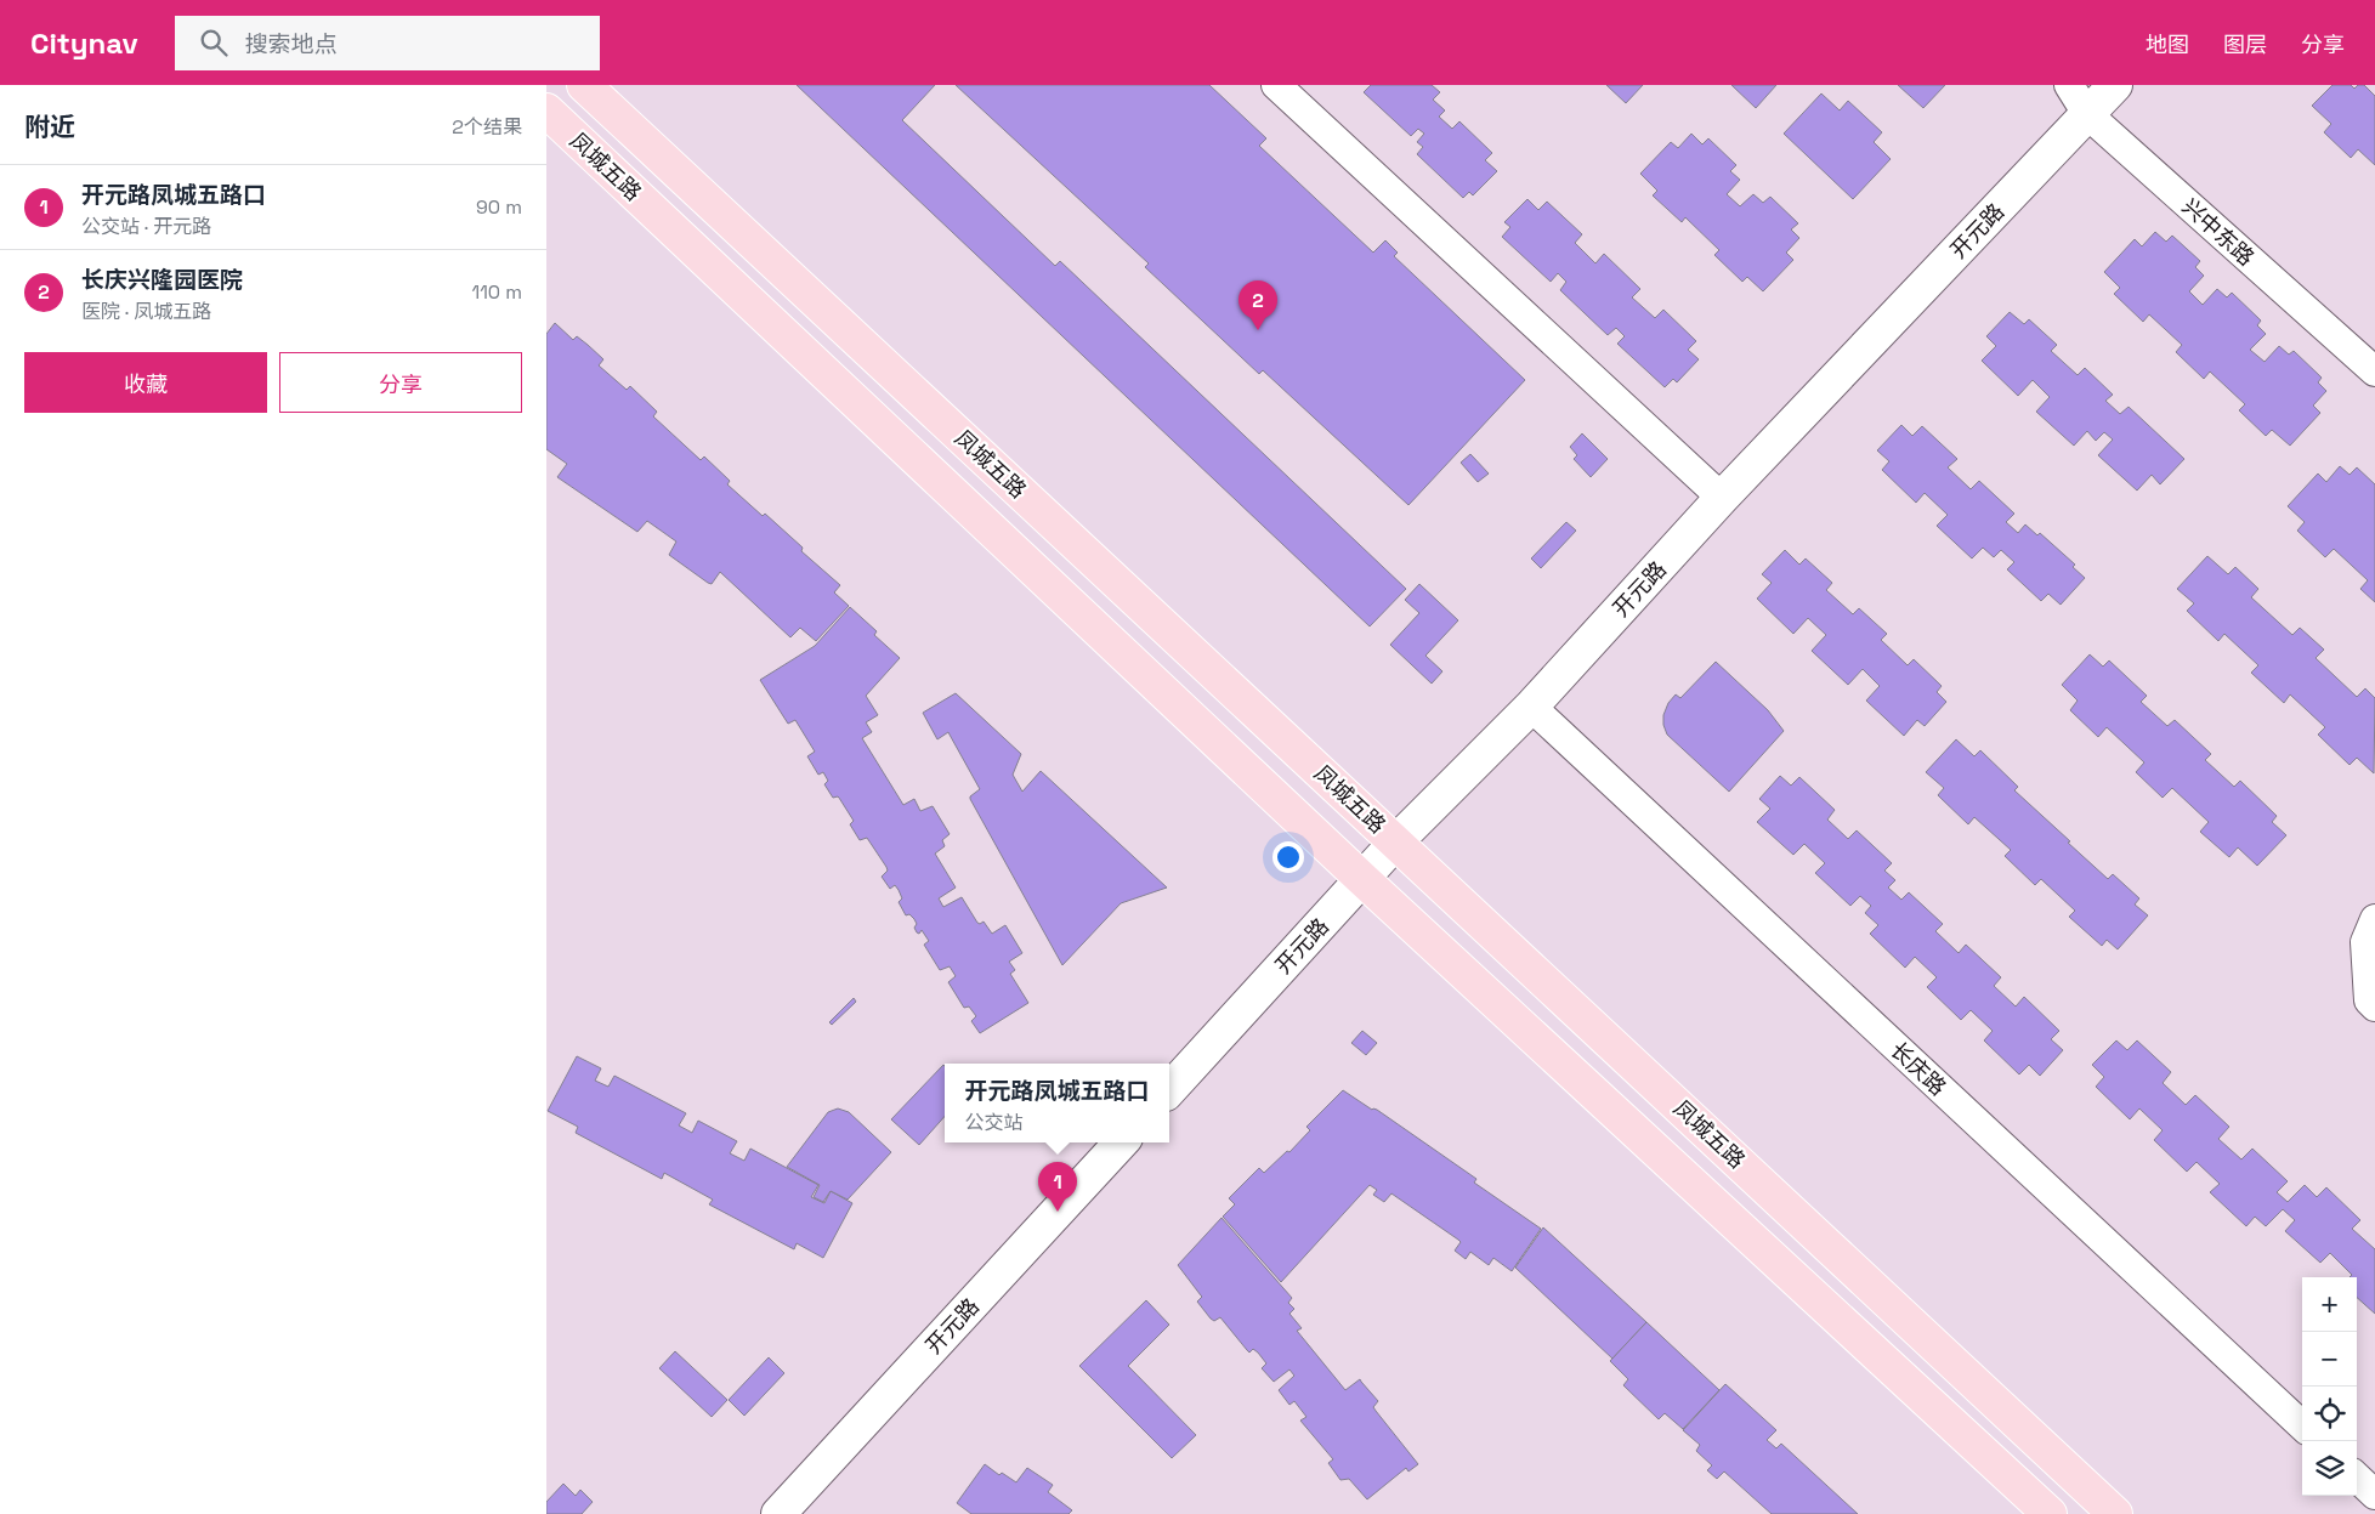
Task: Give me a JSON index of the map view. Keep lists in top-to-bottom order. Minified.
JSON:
{"streets":{"main road":["凤城五路"],"street":["开元路","兴中东路","长庆路"]},"crossings":[["凤城五路","开元路"],["开元路","兴中东路"],["开元路","长庆路"]],"page":{"header":"Citynav","search":"搜索地点","nav":["地图","图层","分享"],"heading":["附近","2个结果"],"list":[{"mark":"1","name":"开元路凤城五路口","note":"公交站 · 开元路","value":"90 m"},{"mark":"2","name":"长庆兴隆园医院","note":"医院 · 凤城五路","value":"110 m"}],"pins":["2","1"],"buttons":["收藏","分享"],"popup":["开元路凤城五路口","公交站"],"map_buttons":["+","−"]}}
